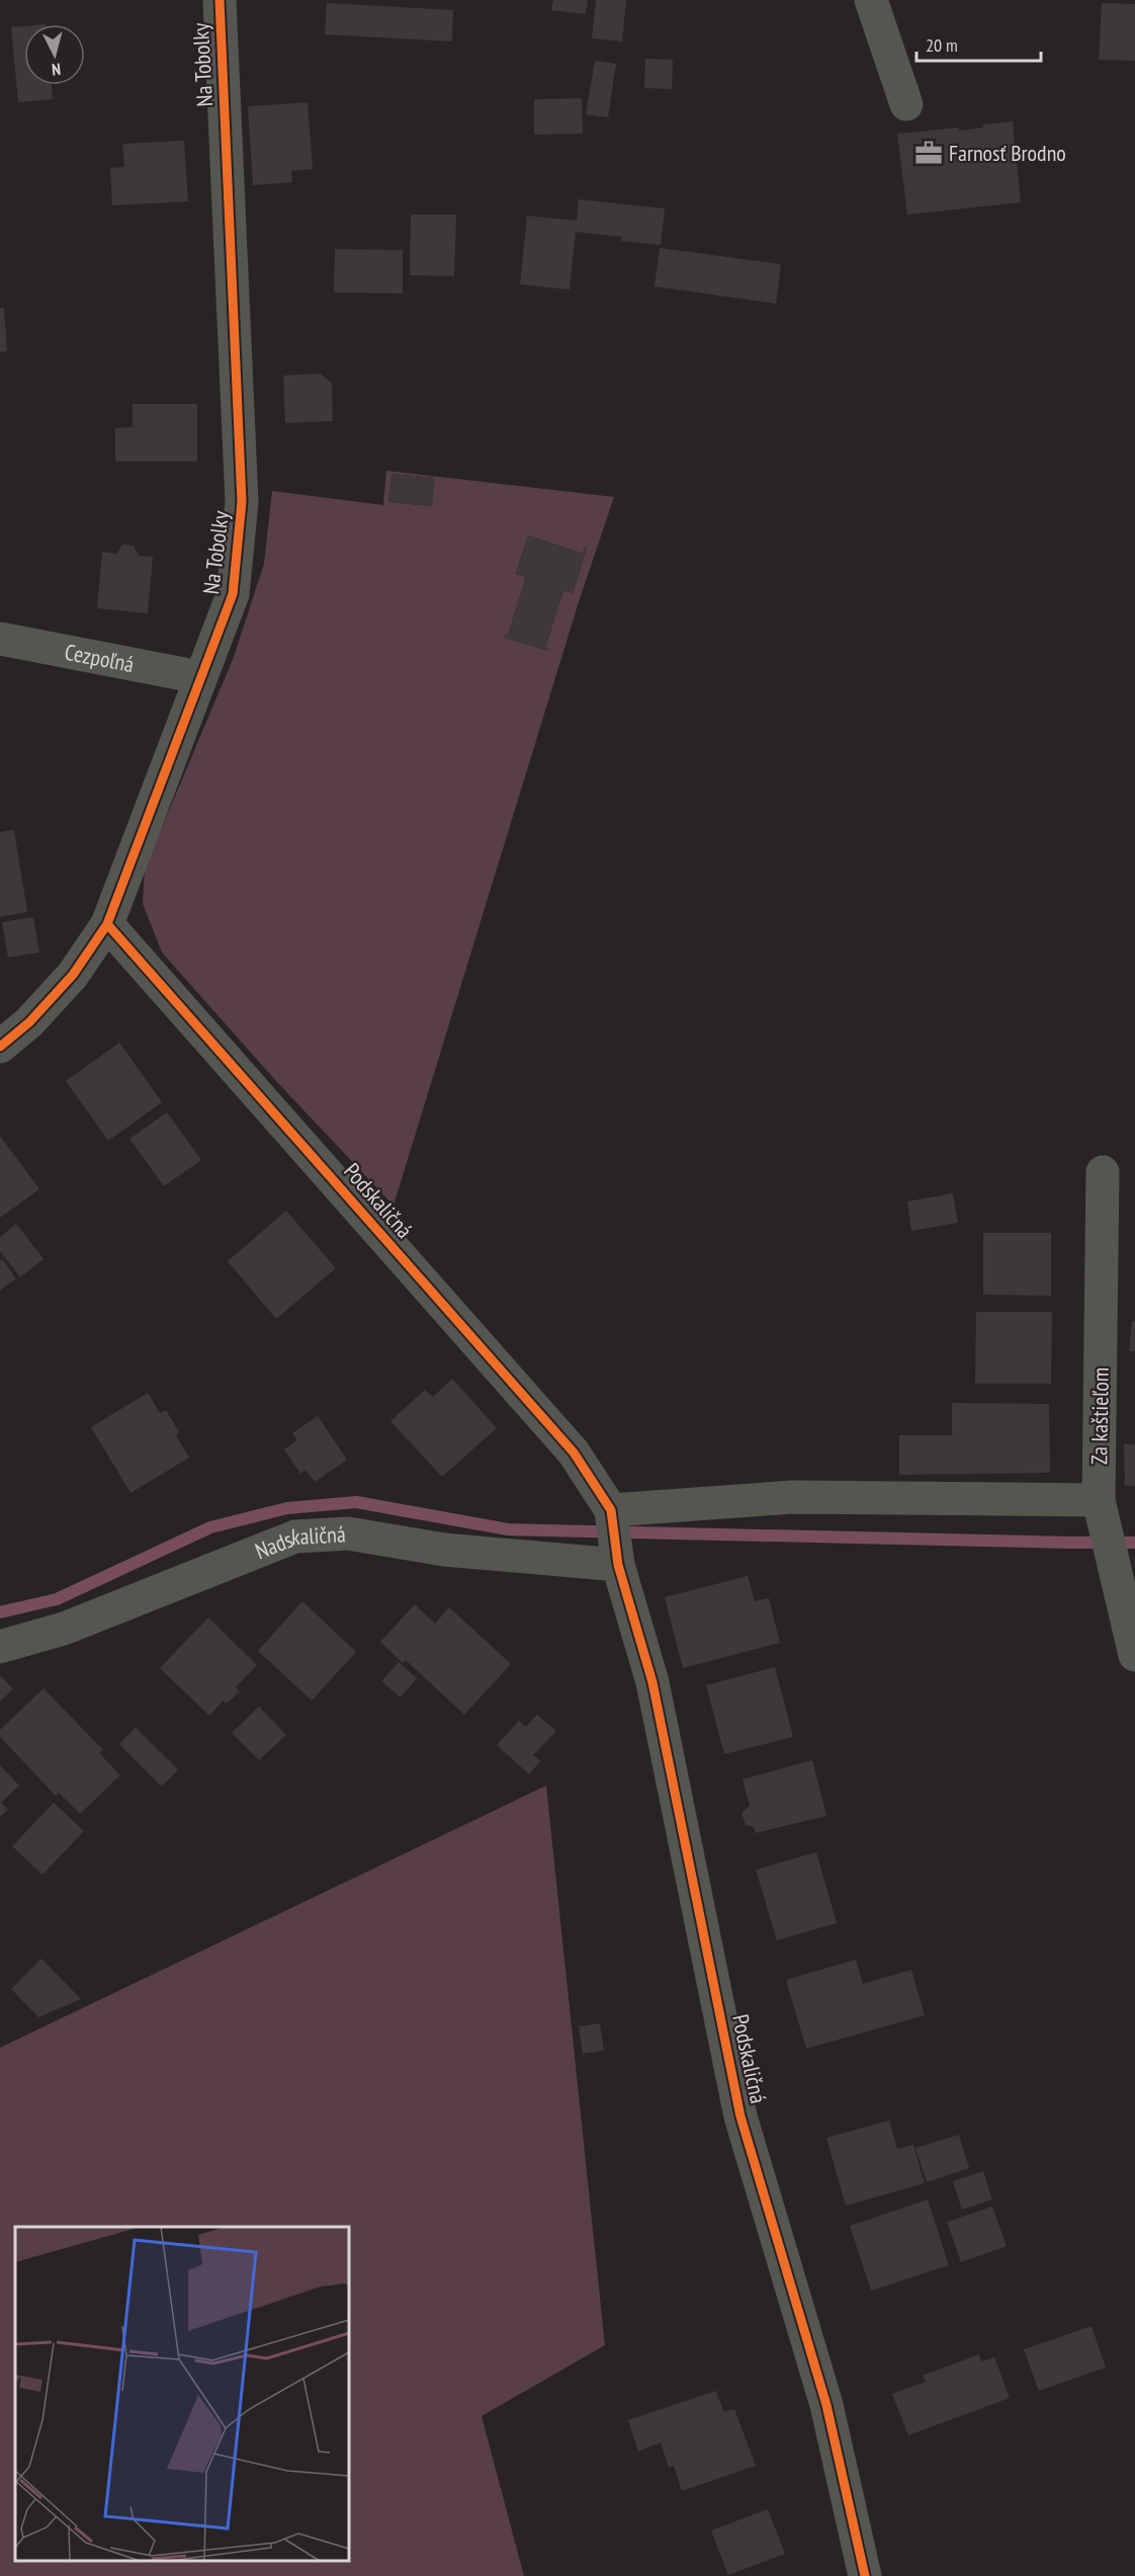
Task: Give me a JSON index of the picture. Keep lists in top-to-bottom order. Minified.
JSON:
{"streets":{"street":["Na Tobolky","Cezpoľná","Podskaličná","Za kaštieľom","Nadskaličná"]},"crossings":[["Na Tobolky","Cezpoľná"],["Na Tobolky","Podskaličná"],["Podskaličná","Nadskaličná"],["Za kaštieľom","Nadskaličná"]],"places":{"office":["Farnosť Brodno"]},"scale_bar":"20 m","north":"bottom"}
